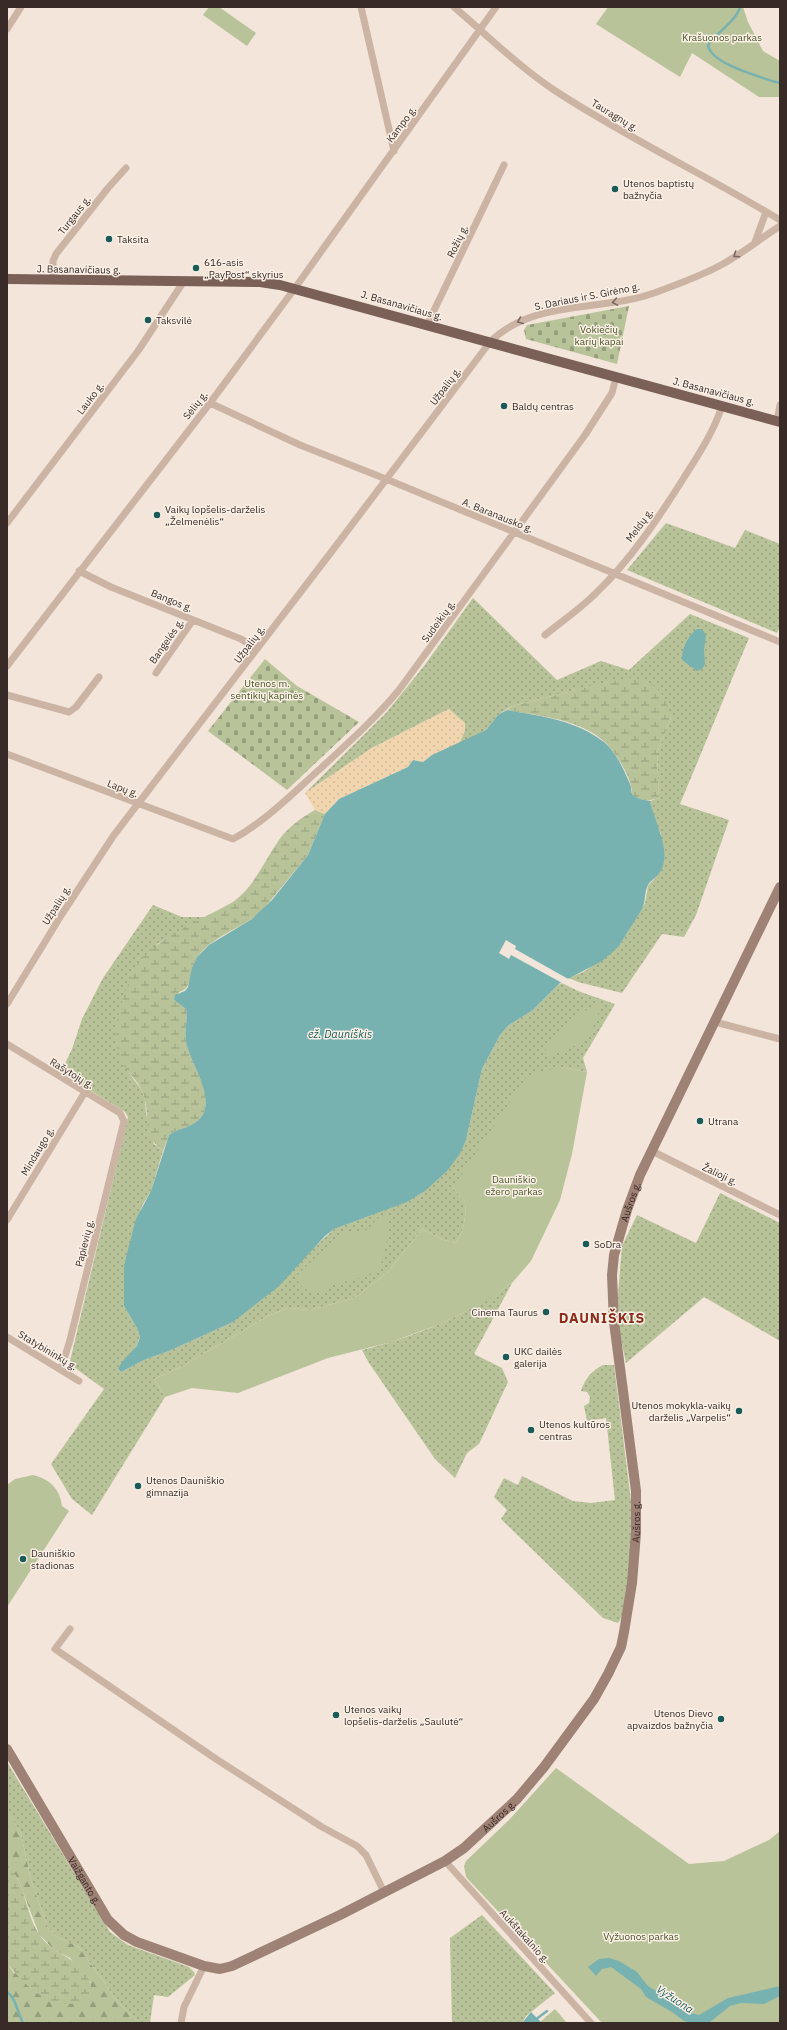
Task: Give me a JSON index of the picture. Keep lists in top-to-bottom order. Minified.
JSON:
{"streets":{"main road":["J. Basanavičiaus g."],"street":["Tauragnų g.","Kampo g.","Turgaus g.","Rožių g.","S. Dariaus ir S. Girėno g.","Užpalių g.","Lauko g.","Sėlių g.","A. Baranausko g.","Meldų g.","Bangos g.","Sudeikių g.","Bangelės g.","Lapų g.","Rašytojų g.","Mindaugo g.","Žalioji g.","Aušros g.","Papievių g.","Statybininkų g.","Vaižganto g.","Aukštakalnio g."]},"crossings":[["Tauragnų g.","Kampo g."],["Kampo g.","Sėlių g."],["Turgaus g.","J. Basanavičiaus g."],["Rožių g.","J. Basanavičiaus g."],["J. Basanavičiaus g.","S. Dariaus ir S. Girėno g."],["J. Basanavičiaus g.","Užpalių g."],["J. Basanavičiaus g.","Lauko g."],["J. Basanavičiaus g.","Sėlių g."],["J. Basanavičiaus g.","Meldų g."],["J. Basanavičiaus g.","Sudeikių g."],["S. Dariaus ir S. Girėno g.","Užpalių g."],["Užpalių g.","A. Baranausko g."],["Užpalių g.","Bangos g."],["Užpalių g.","Lapų g."],["Sėlių g.","A. Baranausko g."],["Sėlių g.","Bangos g."],["A. Baranausko g.","Meldų g."],["A. Baranausko g.","Sudeikių g."],["Bangos g.","Bangelės g."],["Sudeikių g.","Lapų g."],["Rašytojų g.","Mindaugo g."],["Rašytojų g.","Papievių g."],["Žalioji g.","Aušros g."],["Aušros g.","Vaižganto g."],["Aušros g.","Aukštakalnio g."],["Papievių g.","Statybininkų g."]],"one_way":["S. Dariaus ir S. Girėno g."],"districts":["DAUNIŠKIS"],"water":["ež. Dauniškis","Vyžuona"],"parks":["Krašuonos parkas","Vokiečių karių kapai","Utenos m. sentikių kapinės","Dauniškio ežero parkas","Vyžuonos parkas"],"places":["Utenos baptistų bažnyčia","Taksita","616-asis „PayPost“ skyrius","Taksvilė","Baldų centras","Vaikų lopšelis-darželis „Želmenėlis“","Utrana","SoDra","Cinema Taurus","UKC dailės galerija","Utenos mokykla-vaikų darželis „Varpelis“","Utenos kultūros centras","Utenos Dauniškio gimnazija","Dauniškio stadionas","Utenos vaikų lopšelis-darželis „Saulutė“","Utenos Dievo apvaizdos bažnyčia"]}
